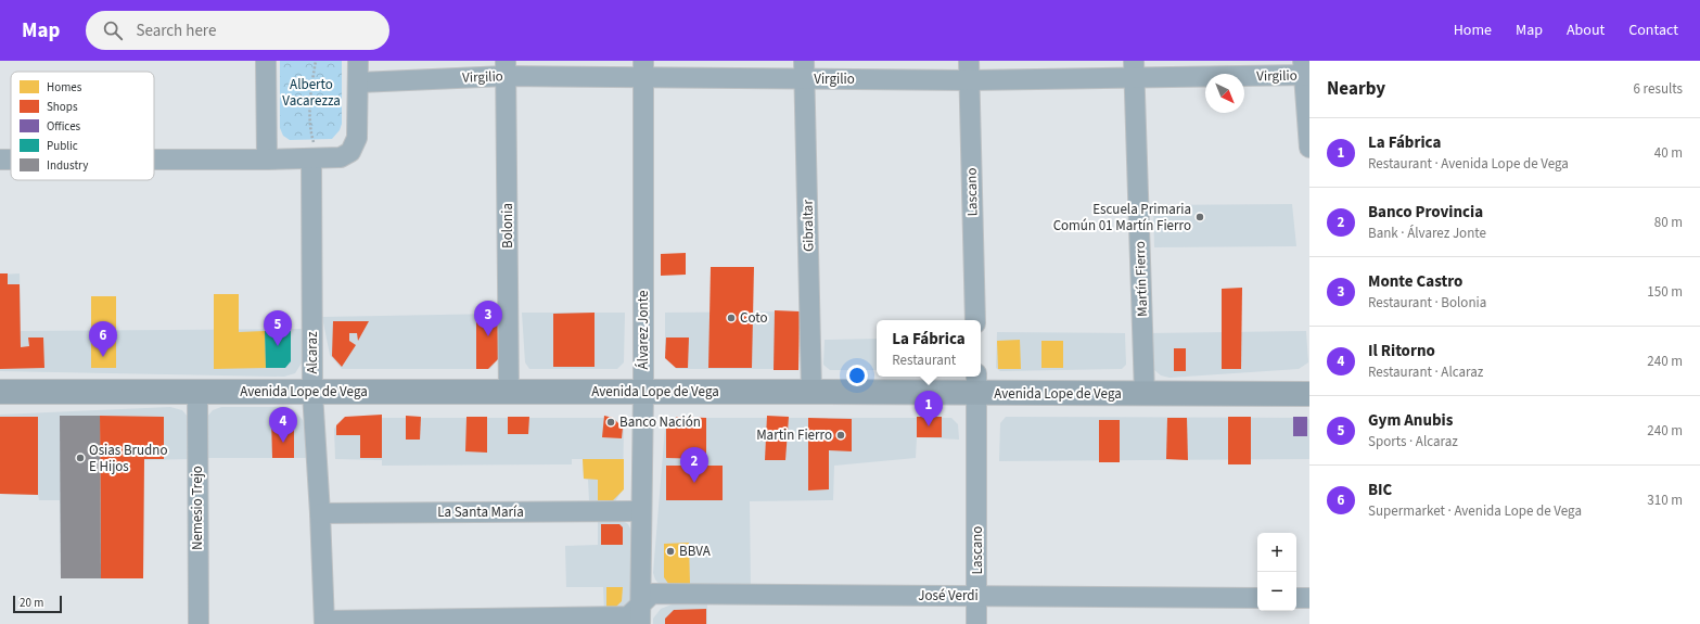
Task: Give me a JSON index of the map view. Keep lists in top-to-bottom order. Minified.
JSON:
{"streets":{"main road":["Avenida Lope de Vega"],"street":["Virgilio","Lascano","Bolonia","Gibraltar","Martín Fierro","Álvarez Jonte","Alcaraz","Nemesio Trejo","La Santa María","José Verdi"]},"crossings":[["Virgilio","Lascano"],["Virgilio","Bolonia"],["Virgilio","Gibraltar"],["Virgilio","Martín Fierro"],["Virgilio","Álvarez Jonte"],["Lascano","Avenida Lope de Vega"],["Lascano","José Verdi"],["Bolonia","Avenida Lope de Vega"],["Gibraltar","Avenida Lope de Vega"],["Martín Fierro","Avenida Lope de Vega"],["Álvarez Jonte","Avenida Lope de Vega"],["Álvarez Jonte","La Santa María"],["Álvarez Jonte","José Verdi"],["Alcaraz","Avenida Lope de Vega"],["Alcaraz","La Santa María"],["Alcaraz","José Verdi"],["Avenida Lope de Vega","Nemesio Trejo"]],"parks":["Alberto Vacarezza"],"places":["Escuela Primaria Común 01 Martín Fierro","Coto","Banco Nación","Martin Fierro","Osias Brudno E Hijos","BBVA"],"legend":["Homes","Shops","Offices","Public","Industry"],"scale_bar":"20 m","north":"bottom right","page":{"header":"Map","search":"Search here","nav":["Home","Map","About","Contact"],"heading":["Nearby","6 results"],"list":[{"mark":"1","name":"La Fábrica","note":"Restaurant · Avenida Lope de Vega","value":"40 m"},{"mark":"2","name":"Banco Provincia","note":"Bank · Álvarez Jonte","value":"80 m"},{"mark":"3","name":"Monte Castro","note":"Restaurant · Bolonia","value":"150 m"},{"mark":"4","name":"Il Ritorno","note":"Restaurant · Alcaraz","value":"240 m"},{"mark":"5","name":"Gym Anubis","note":"Sports · Alcaraz","value":"240 m"},{"mark":"6","name":"BIC","note":"Supermarket · Avenida Lope de Vega","value":"310 m"}],"pins":["3","5","6","1","4","2"],"popup":["La Fábrica","Restaurant"],"map_buttons":["+","−"],"scale":"20 m"}}
